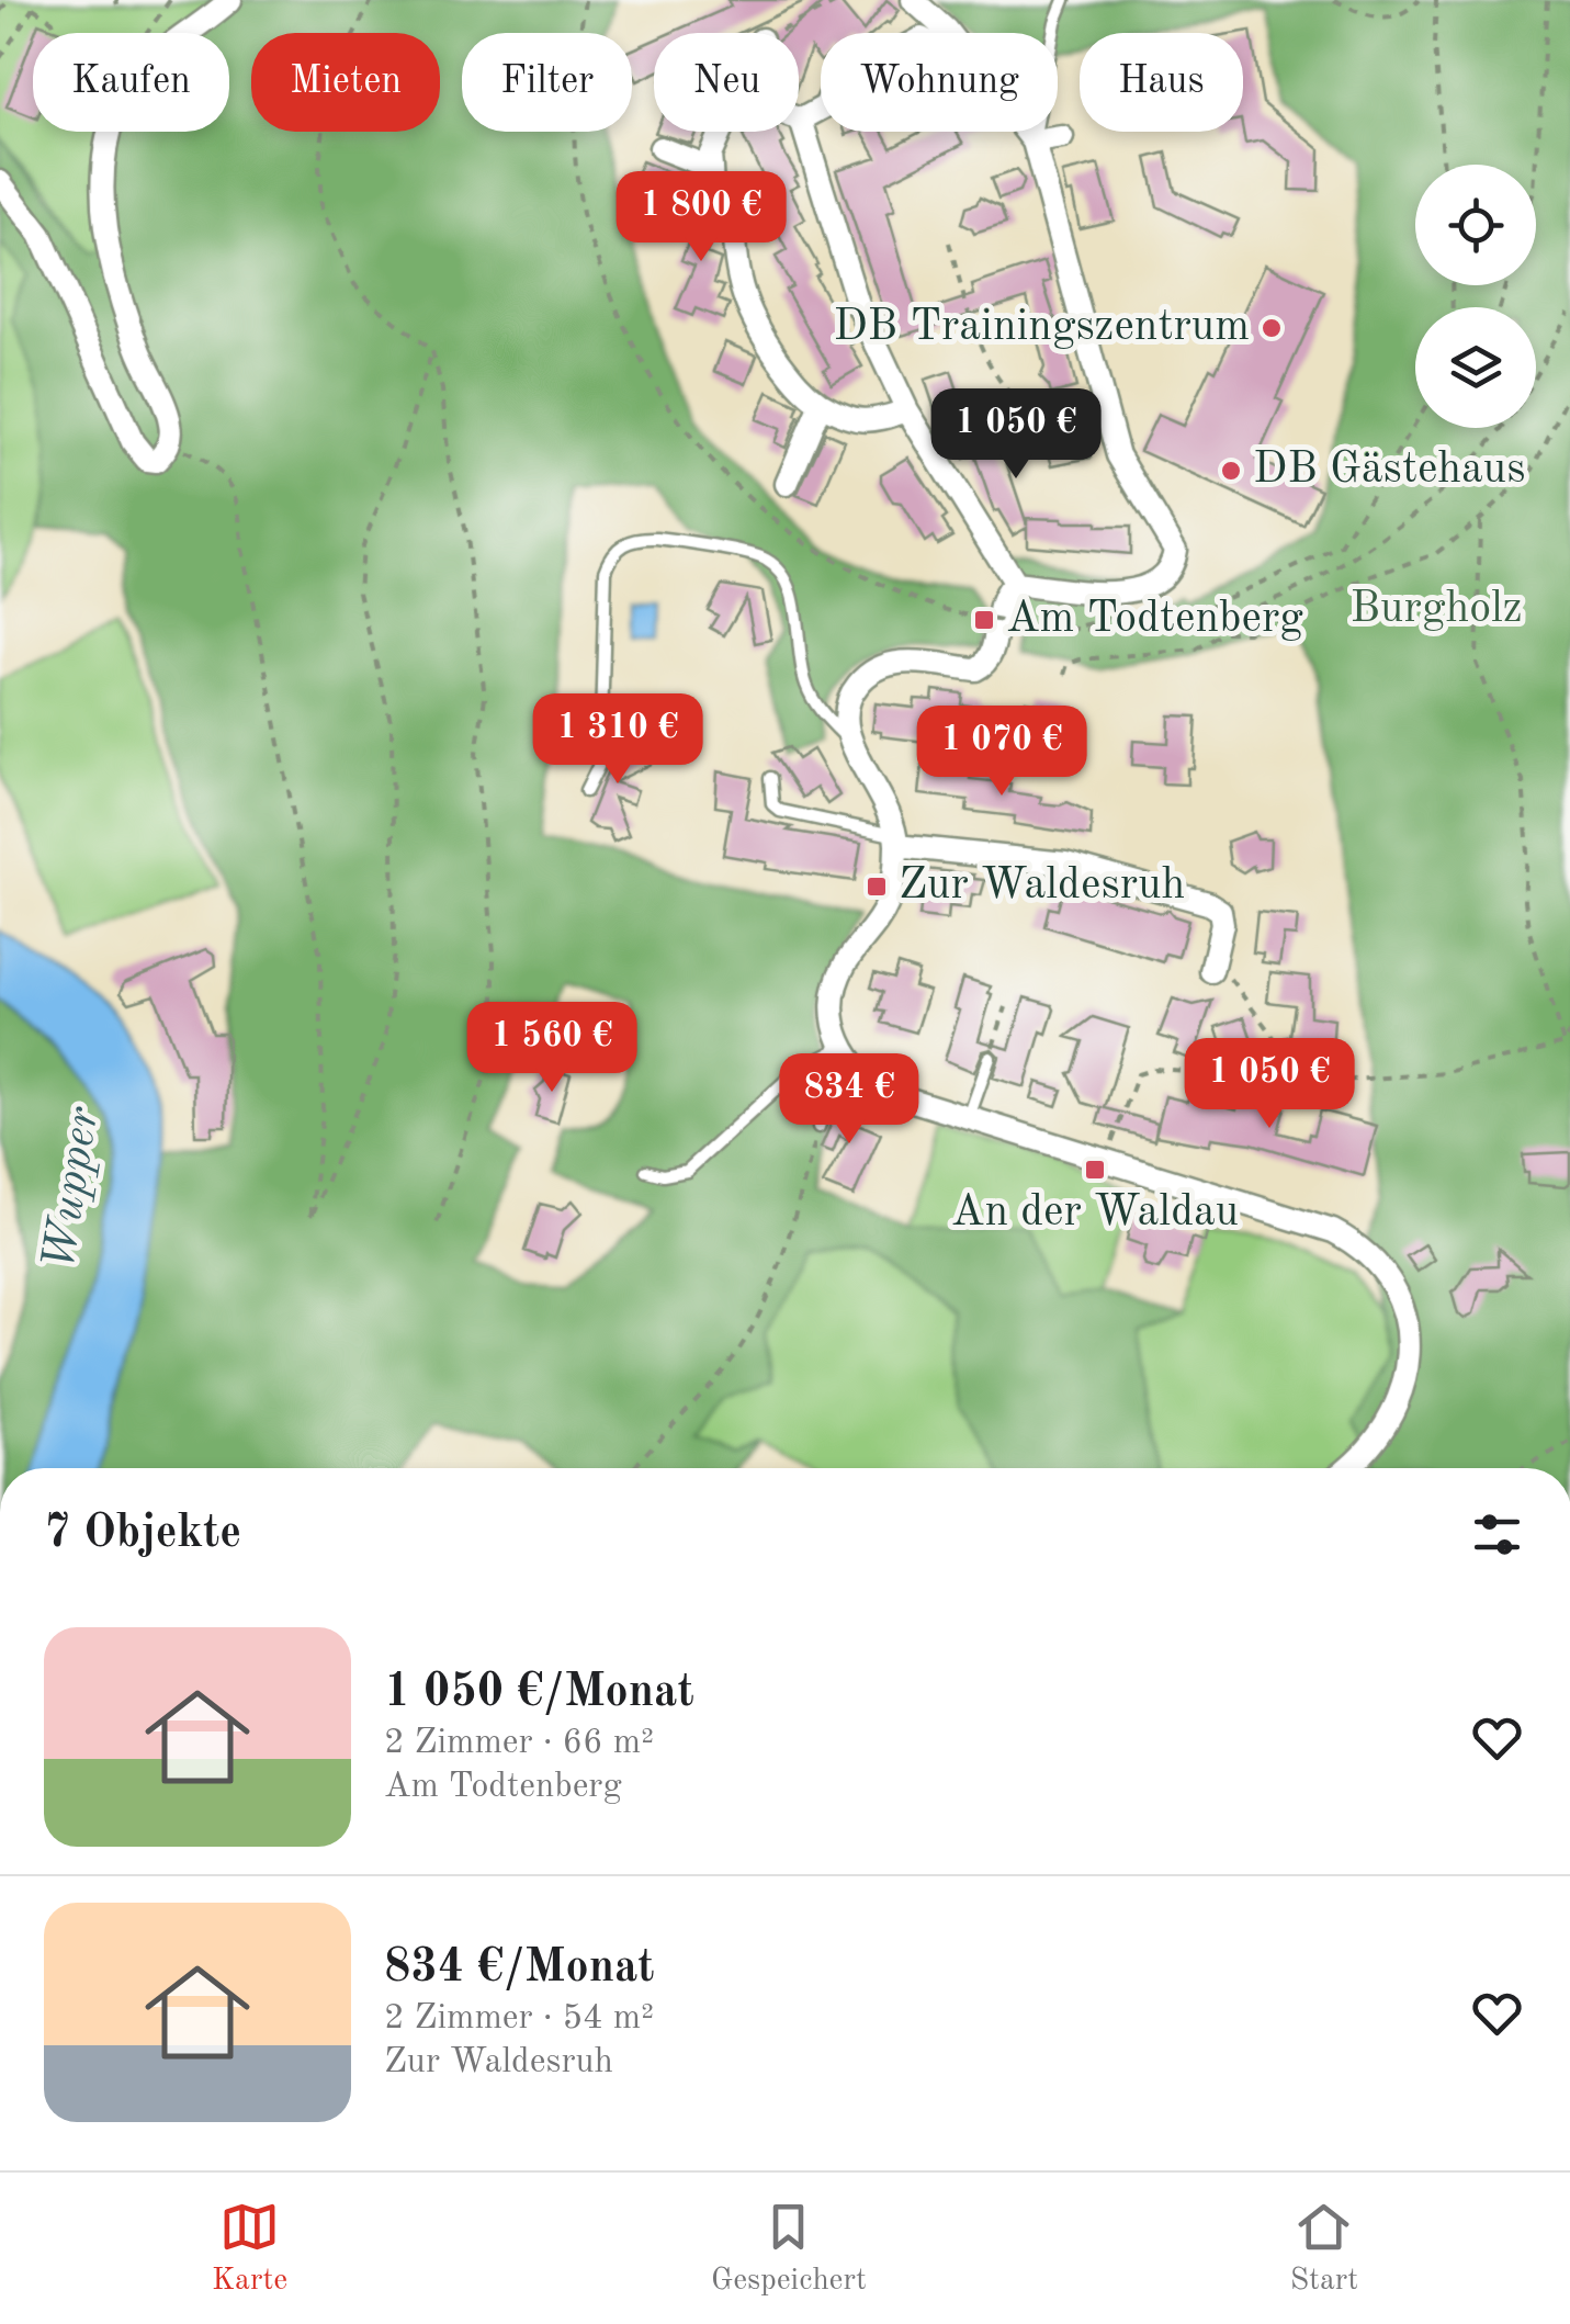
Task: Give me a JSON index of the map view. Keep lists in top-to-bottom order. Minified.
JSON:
{"water":["Wupper"],"parks":["Burgholz"],"places":{"other":["DB Trainingszentrum","DB Gästehaus"],"transit":["Am Todtenberg","Zur Waldesruh","An der Waldau"]},"page":{"chip":["Kaufen","Mieten","Filter","Neu","Wohnung","Haus"],"price":["1 800 €","1 050 €","1 310 €","1 070 €","1 560 €","1 050 €","834 €"],"heading":"7 Objekte","list":[{"name":"1 050 €/Monat","note":"2 Zimmer · 66 m² · Am Todtenberg"},{"name":"834 €/Monat","note":"2 Zimmer · 54 m² · Zur Waldesruh"}],"tabs":["Karte","Gespeichert","Start"]}}
